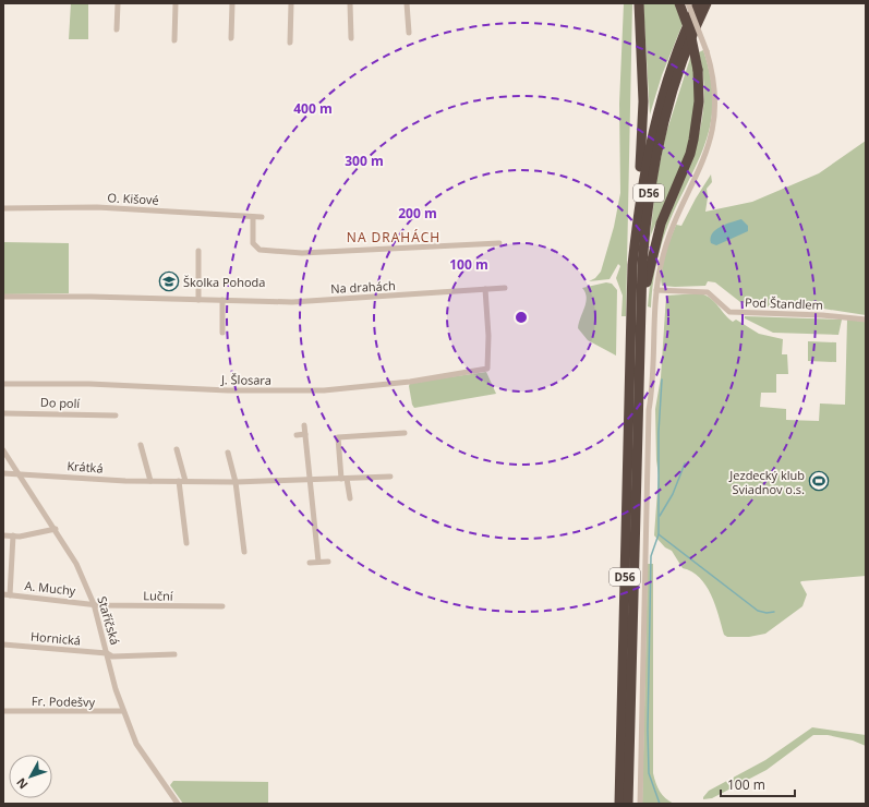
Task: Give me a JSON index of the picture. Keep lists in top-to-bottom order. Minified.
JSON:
{"streets":{"highway":["D56"],"street":["O. Kišové","Na drahách","Pod Štandlem","J. Šlosara","Do polí","Krátká","A. Muchy","Luční","Staříčská","Hornická","Fr. Podešvy"]},"crossings":[["Na drahách","J. Šlosara"],["Krátká","Staříčská"],["A. Muchy","Luční"],["A. Muchy","Staříčská"],["Luční","Staříčská"],["Staříčská","Hornická"],["Staříčská","Fr. Podešvy"]],"districts":["NA DRAHÁCH"],"places":{"school or university":["Školka Pohoda"],"sports":["Jezdecký klub Sviadnov o.s."]},"scale_bar":"100 m","north":"bottom left","rings":["400 m","300 m","200 m","100 m"]}
